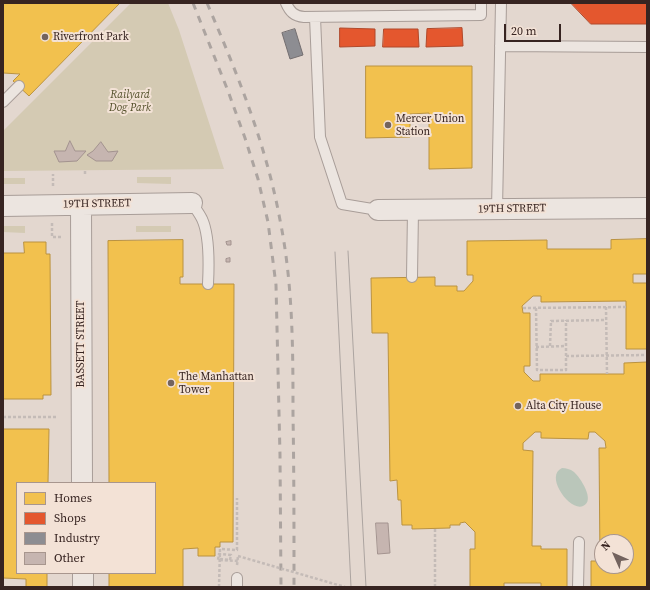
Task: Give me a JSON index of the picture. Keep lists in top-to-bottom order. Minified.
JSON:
{"streets":{"street":["19TH STREET","BASSETT STREET"]},"crossings":[["19TH STREET","BASSETT STREET"]],"parks":["Railyard Dog Park"],"places":["Riverfront Park","Mercer Union Station","The Manhattan Tower","Alta City House"],"legend":["Homes","Shops","Industry","Other"],"scale_bar":"20 m","north":"top left"}
